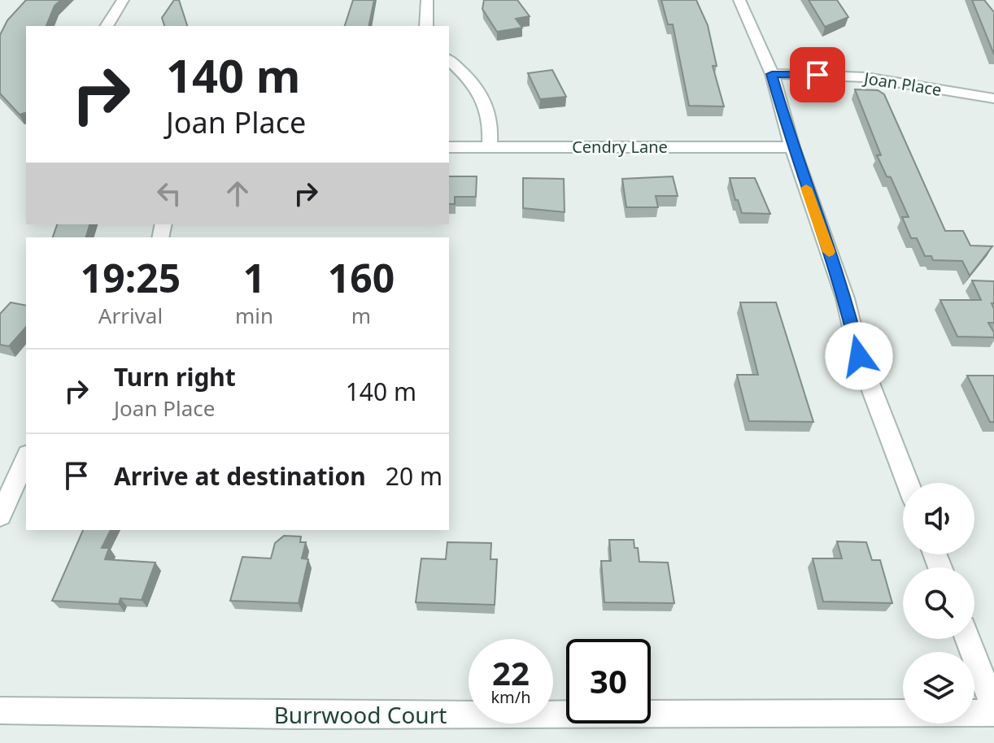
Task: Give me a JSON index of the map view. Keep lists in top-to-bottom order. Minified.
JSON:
{"streets":{"street":["Joan Place","Cendry Lane","Burrwood Court"]},"page":{"turn":["140 m","Joan Place"],"eta":["19:25","Arrival","1","min","160","m"],"list":[{"name":"Turn right","note":"Joan Place","value":"140 m"},{"name":"Arrive at destination","value":"20 m"}],"speed":"22 km/h","limit":"30"}}
